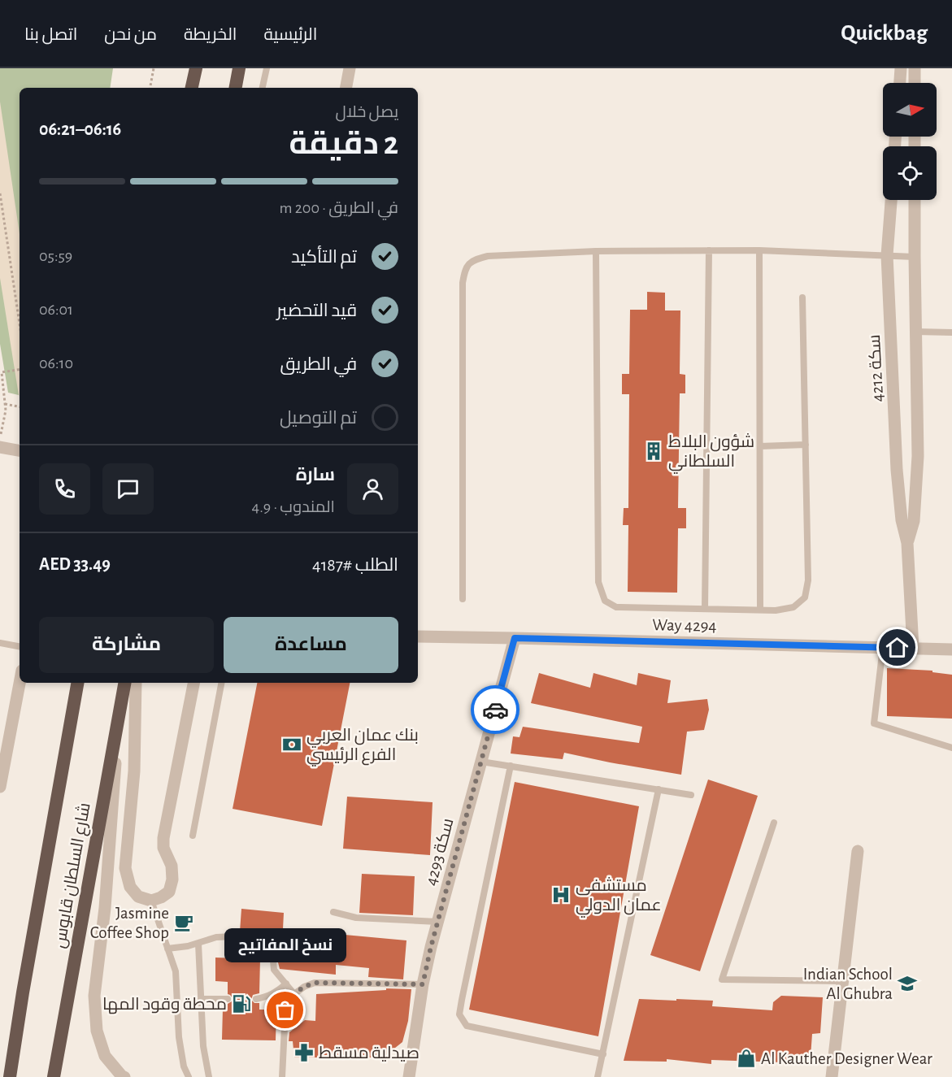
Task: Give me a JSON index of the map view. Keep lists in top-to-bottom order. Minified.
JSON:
{"streets":{"highway":["شارع السلطان قابوس"],"street":["سكة 4212","Way 4294","سكة 4293"]},"crossings":[["سكة 4212","Way 4294"],["Way 4294","سكة 4293"]],"places":{"building":["شؤون البلاط السلطاني"],"bank":["بنك عمان العربي الفرع الرئيسي"],"hospital":["مستشفى عمان الدولي"],"cafe":["Jasmine Coffee Shop"],"school or university":["Indian School Al Ghubra"],"fuel station":["محطة وقود المها"],"other":["نسخ المفاتيح"],"pharmacy":["صيدلية مسقط"],"shop":["Al Kauther Designer Wear"]},"north":"right","page":{"header":"Quickbag","nav":["الرئيسية","الخريطة","من نحن","اتصل بنا"],"heading":["2 دقيقة","يصل خلال","06:16–06:21"],"panel":["سارة","المندوب · 4.9","الطلب #4187","AED 33.49"],"bar":"في الطريق · 200 m","list":[["تم التأكيد","05:59"],["قيد التحضير","06:01"],["في الطريق","06:10"],"تم التوصيل"],"buttons":["مساعدة","مشاركة"],"bubble":"نسخ المفاتيح"}}
